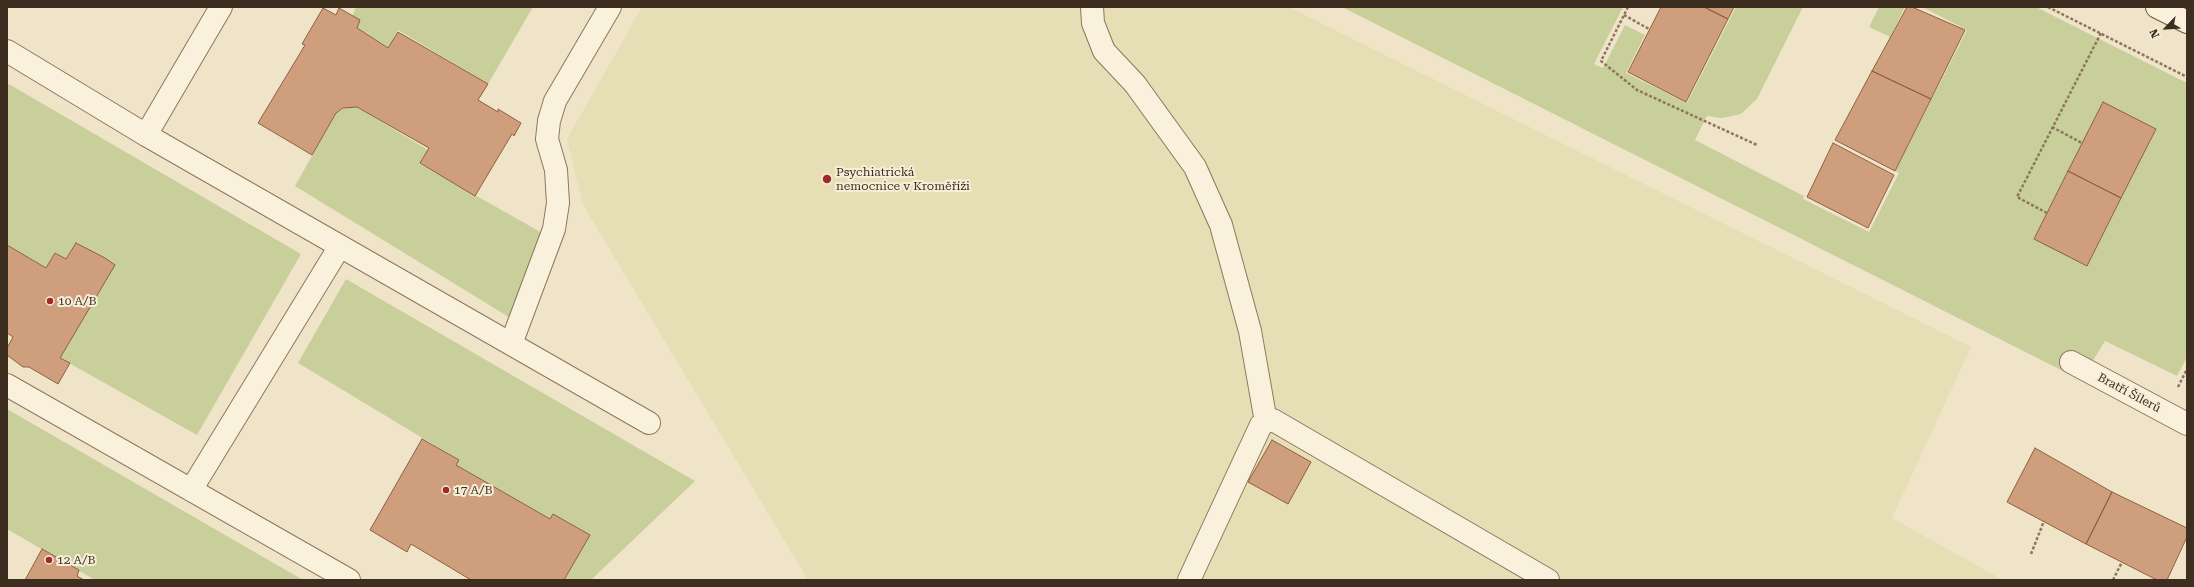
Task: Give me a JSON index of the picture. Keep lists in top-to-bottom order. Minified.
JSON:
{"streets":{"street":["Bratří Šilerů"]},"places":["Psychiatrická nemocnice v Kroměříži","10 A/B","17 A/B","12 A/B"],"north":"bottom left"}
